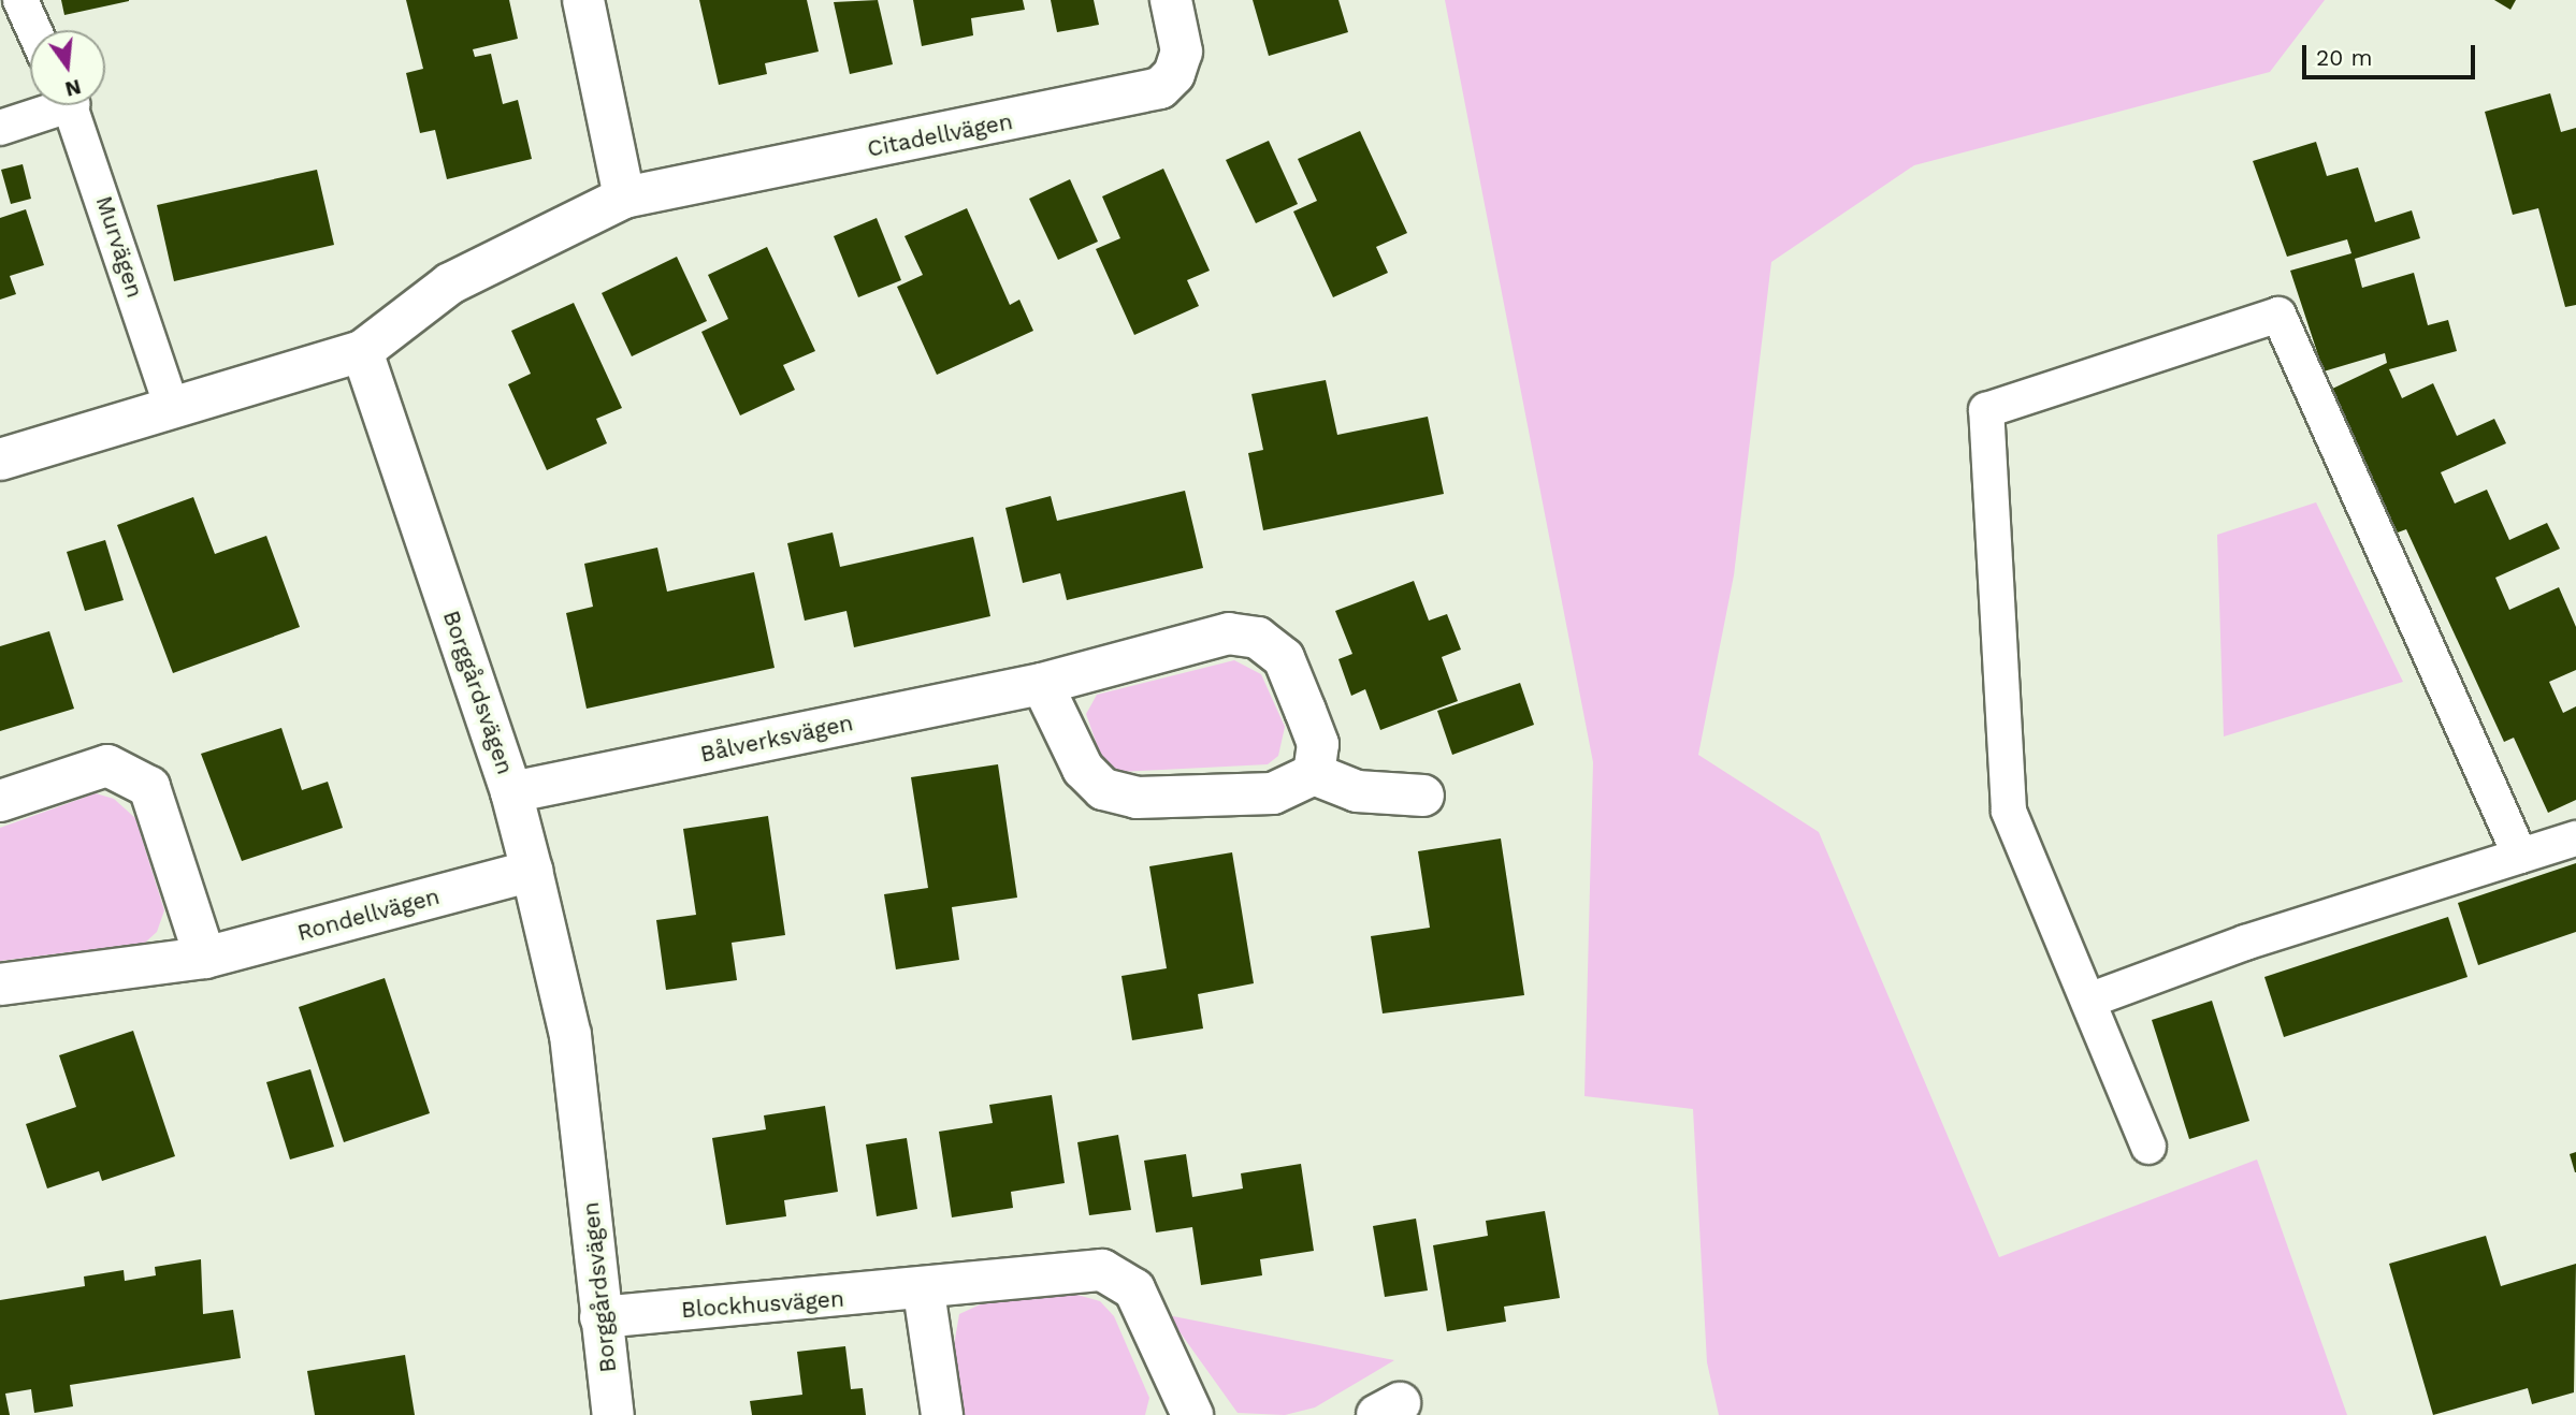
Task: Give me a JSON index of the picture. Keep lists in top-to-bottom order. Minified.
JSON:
{"streets":{"street":["Citadellvägen","Borggårdsvägen","Bålverksvägen","Rondellvägen","Blockhusvägen"],"lane":["Murvägen"]},"crossings":[["Citadellvägen","Borggårdsvägen"],["Borggårdsvägen","Bålverksvägen"],["Borggårdsvägen","Rondellvägen"],["Borggårdsvägen","Blockhusvägen"]],"scale_bar":"20 m","north":"bottom"}
